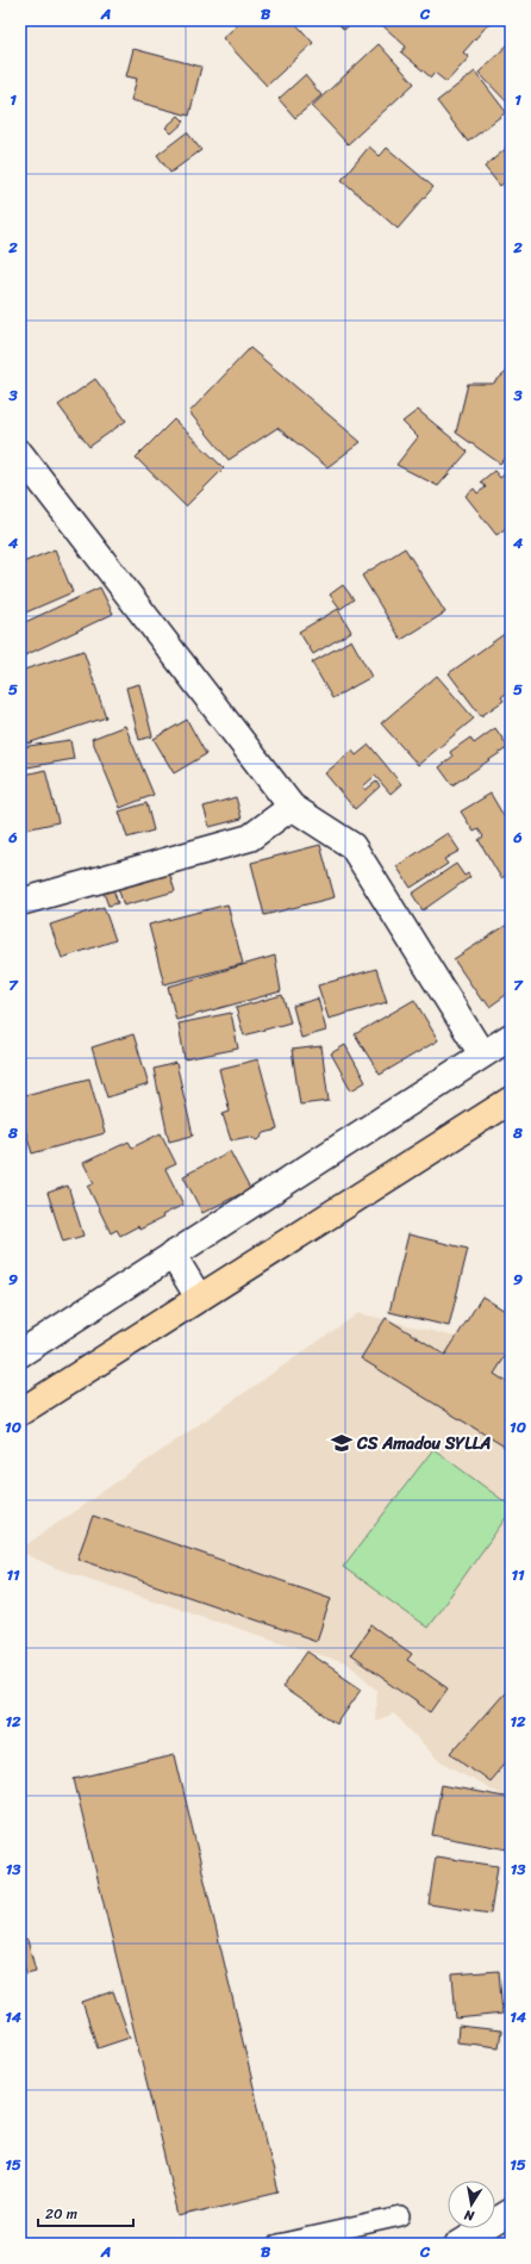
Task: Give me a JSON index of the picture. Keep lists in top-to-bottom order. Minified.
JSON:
{"places":{"school or university":["CS Amadou SYLLA"]},"scale_bar":"20 m","north":"bottom","grid":{"columns":["A","B","C"],"rows":["1","2","3","4","5","6","7","8","9","10","11","12","13","14","15"]}}
